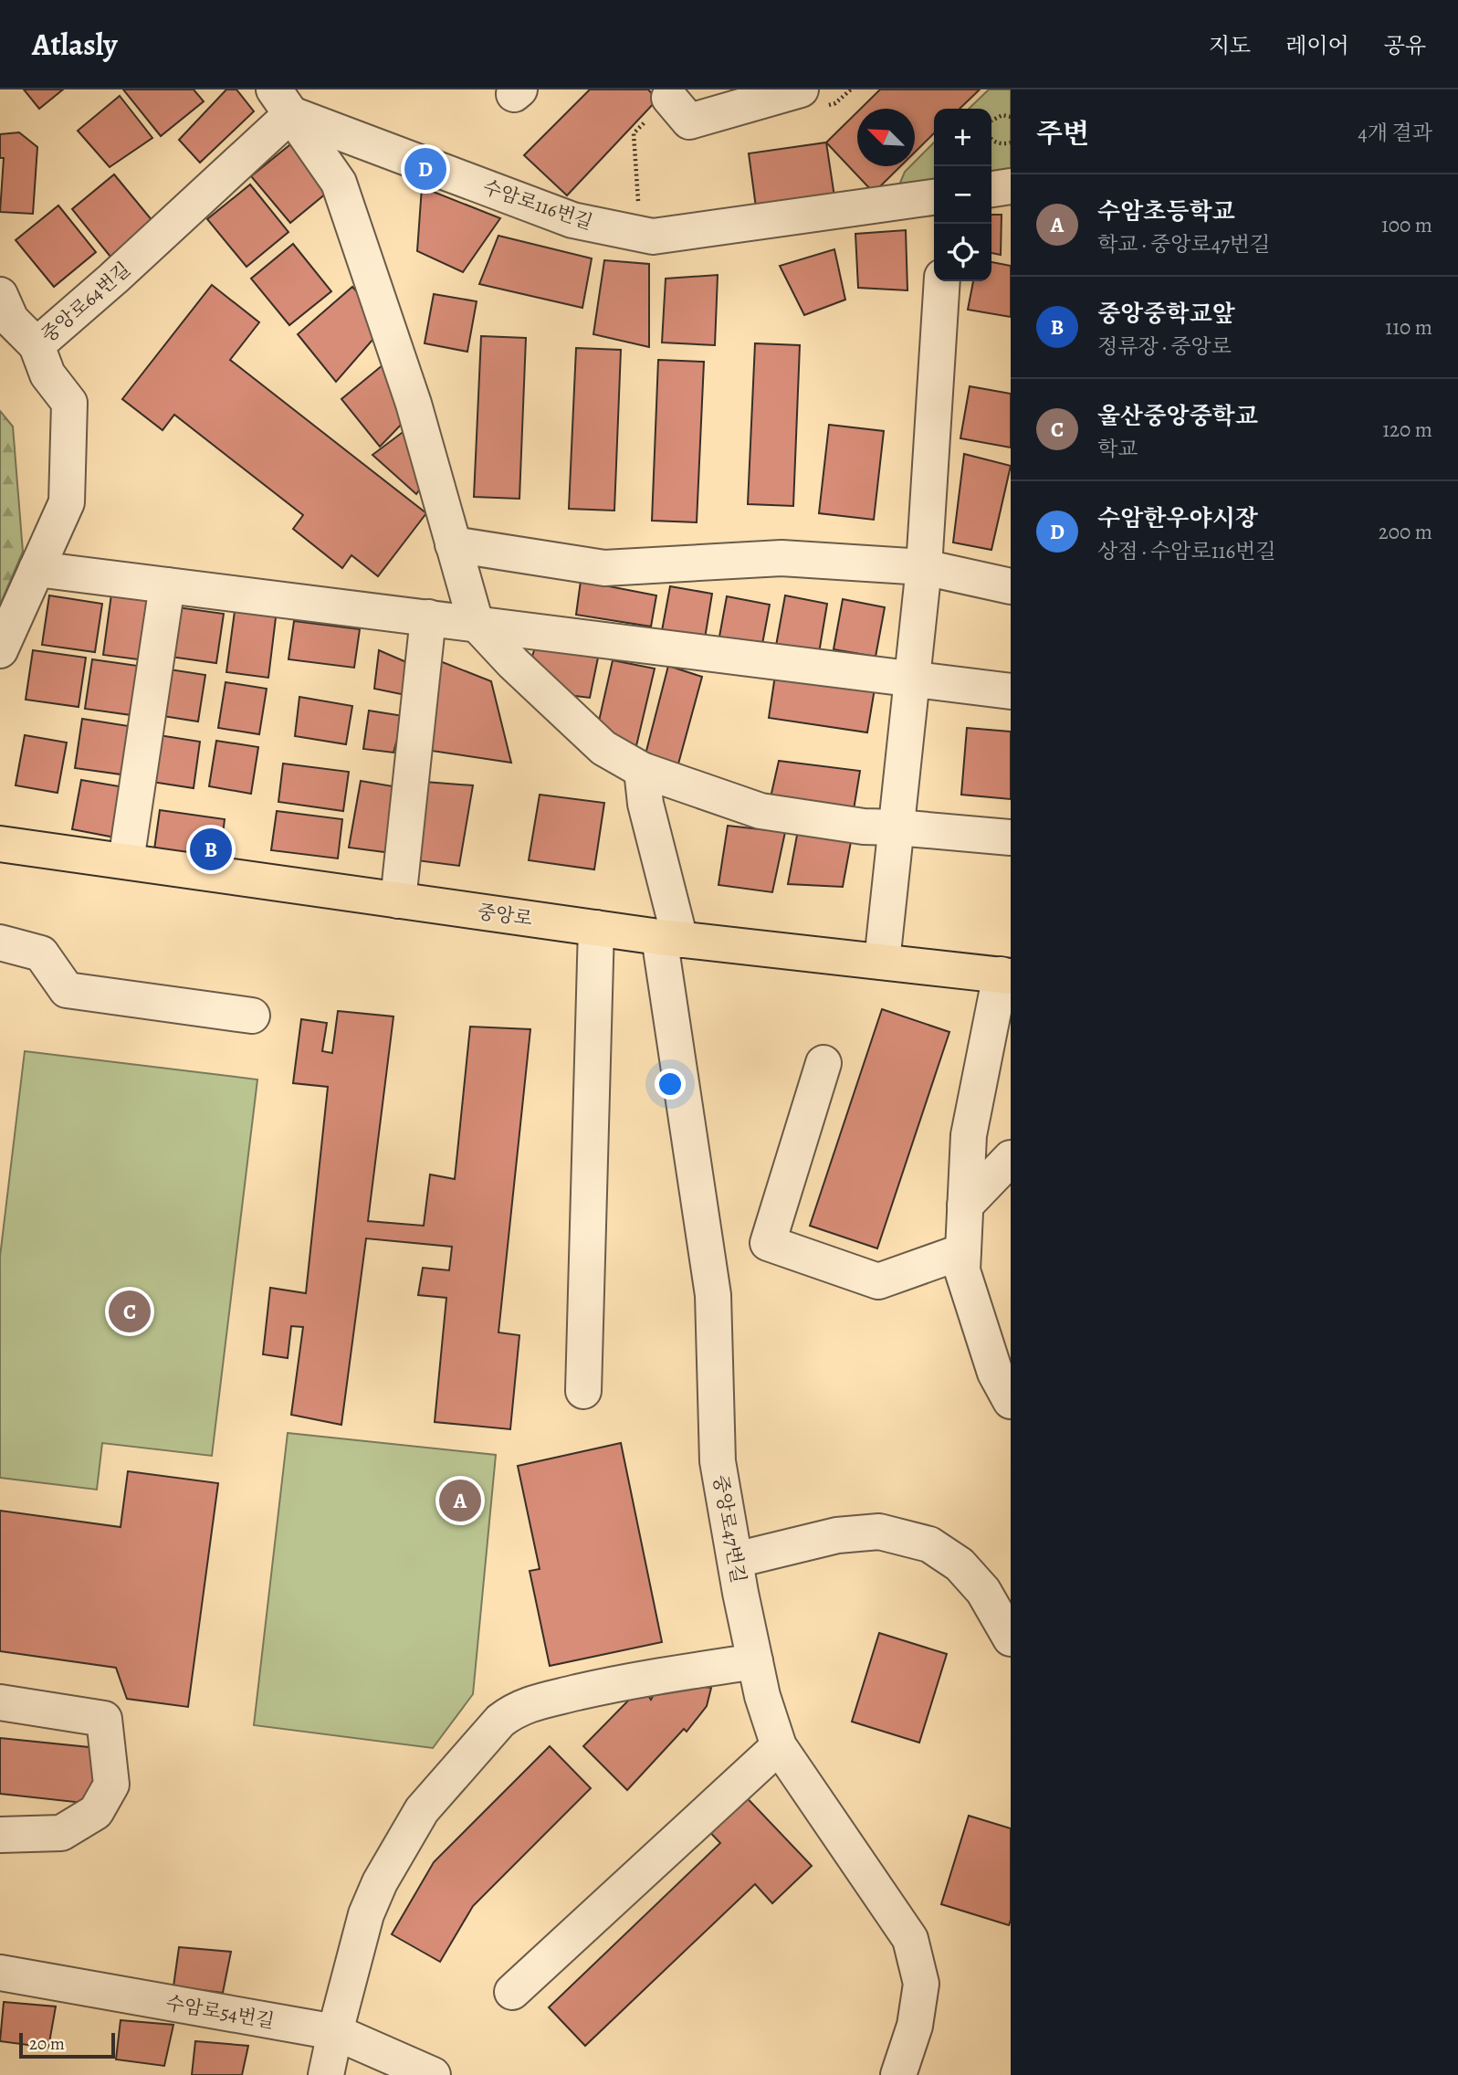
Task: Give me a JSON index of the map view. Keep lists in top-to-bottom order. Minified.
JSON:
{"streets":{"main road":["중앙로"],"street":["수암로116번길","중앙로64번길","중앙로47번길","수암로54번길"]},"crossings":[["수암로116번길","중앙로64번길"],["중앙로","중앙로47번길"]],"scale_bar":"20 m","north":"top left","page":{"header":"Atlasly","nav":["지도","레이어","공유"],"heading":["주변","4개 결과"],"map_buttons":["+","−"],"pins":["D","B","C","A"],"list":[{"mark":"A","name":"수암초등학교","note":"학교 · 중앙로47번길","value":"100 m"},{"mark":"B","name":"중앙중학교앞","note":"정류장 · 중앙로","value":"110 m"},{"mark":"C","name":"울산중앙중학교","note":"학교","value":"120 m"},{"mark":"D","name":"수암한우야시장","note":"상점 · 수암로116번길","value":"200 m"}],"scale":"20 m"}}
